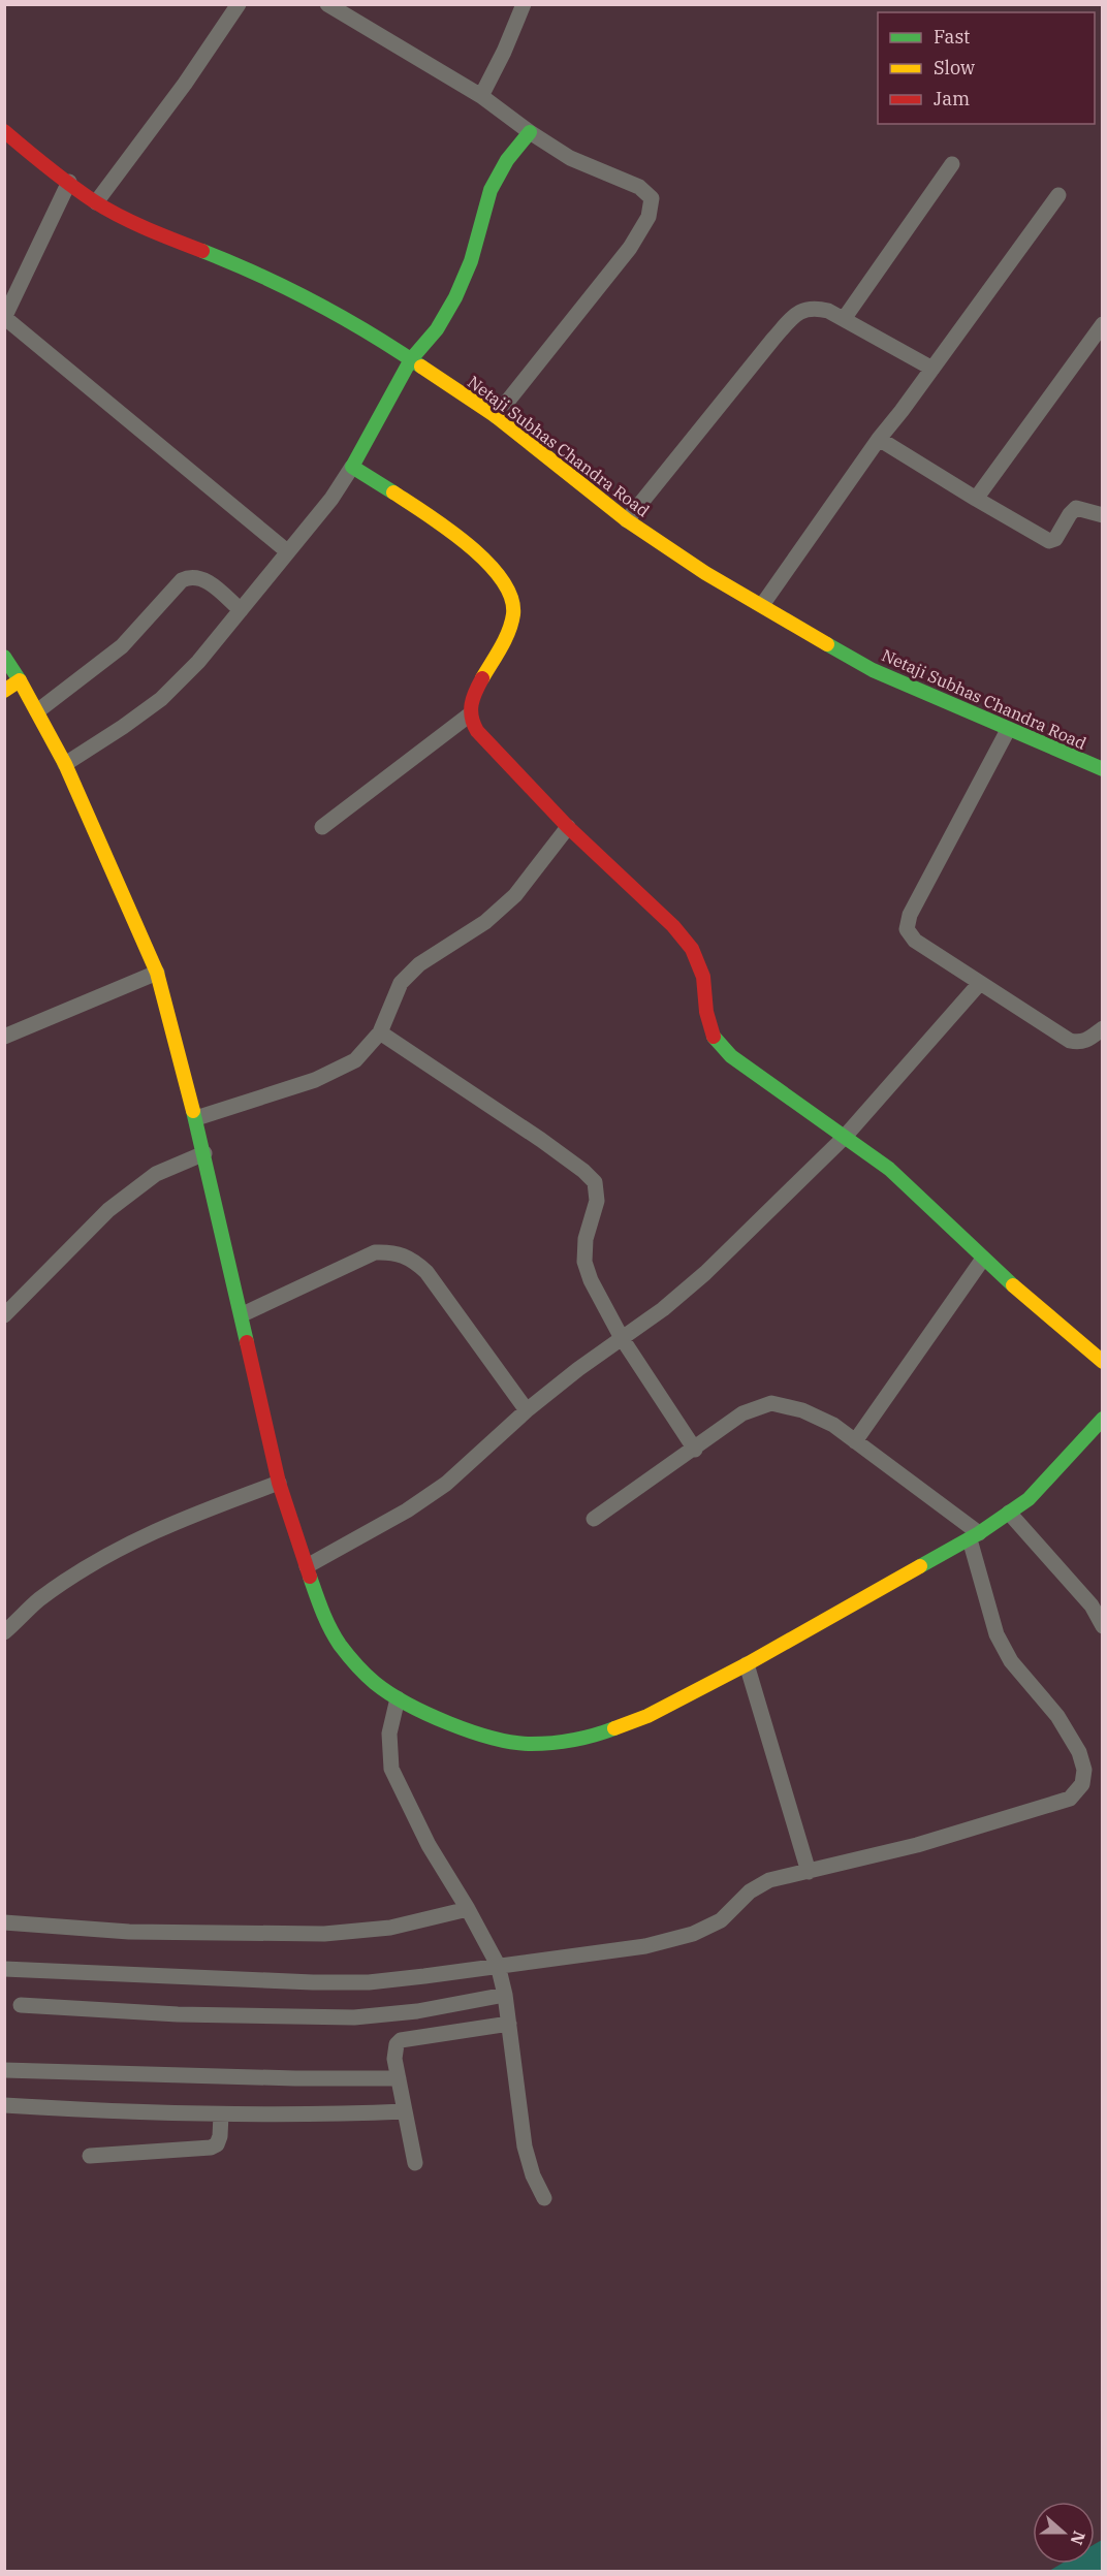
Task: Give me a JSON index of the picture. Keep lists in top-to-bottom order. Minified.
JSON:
{"streets":{"street":["Netaji Subhas Chandra Road"]},"legend":["Fast","Slow","Jam"],"north":"right"}
